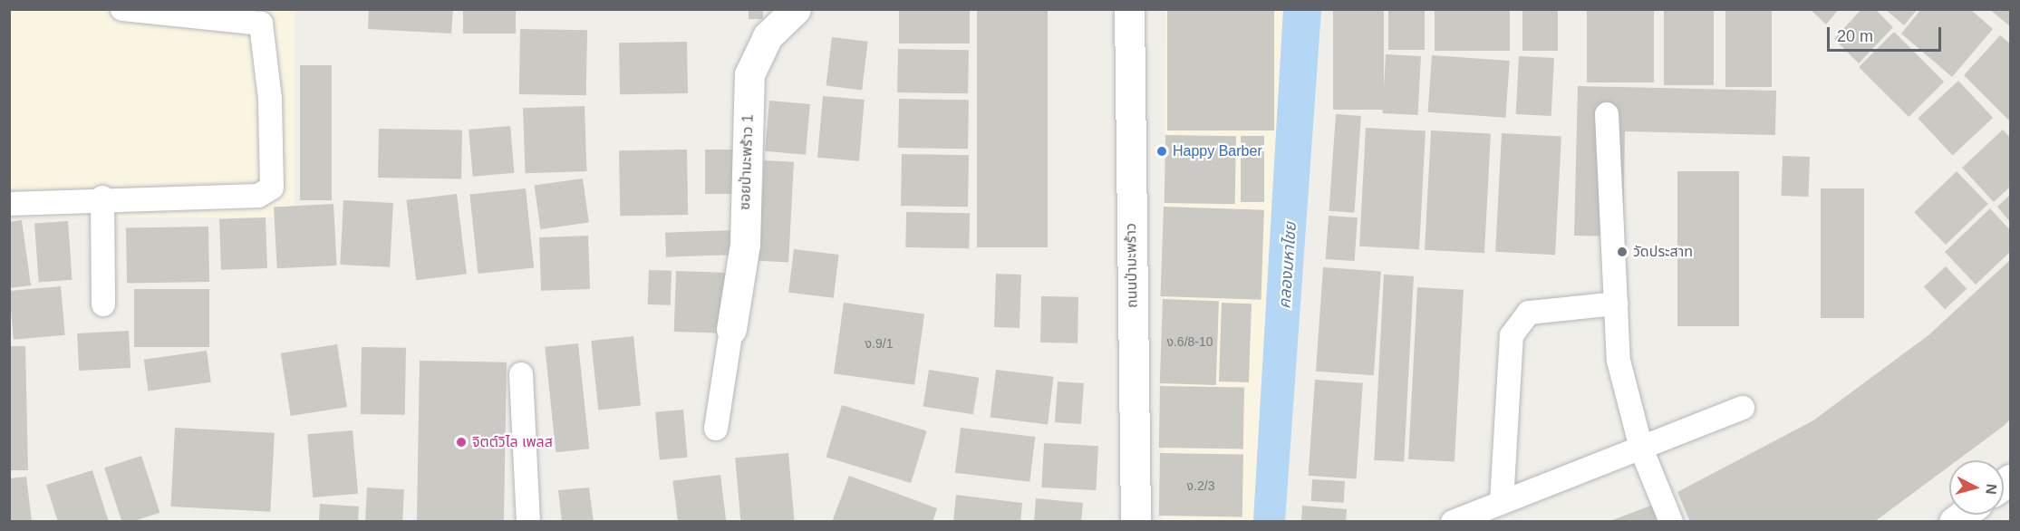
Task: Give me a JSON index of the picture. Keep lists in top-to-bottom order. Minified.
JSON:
{"streets":{"street":["ซอยป่ามะพร้าว 1","ถนนป่ามะพร้าว"]},"water":["คลองมหาไชย"],"places":["Happy Barber","วัดประสาท","จิตต์วิไล เพลส"],"house_numbers":["ง.6/8-10","ง.9/1","ง.2/3"],"scale_bar":"20 m","north":"right"}
